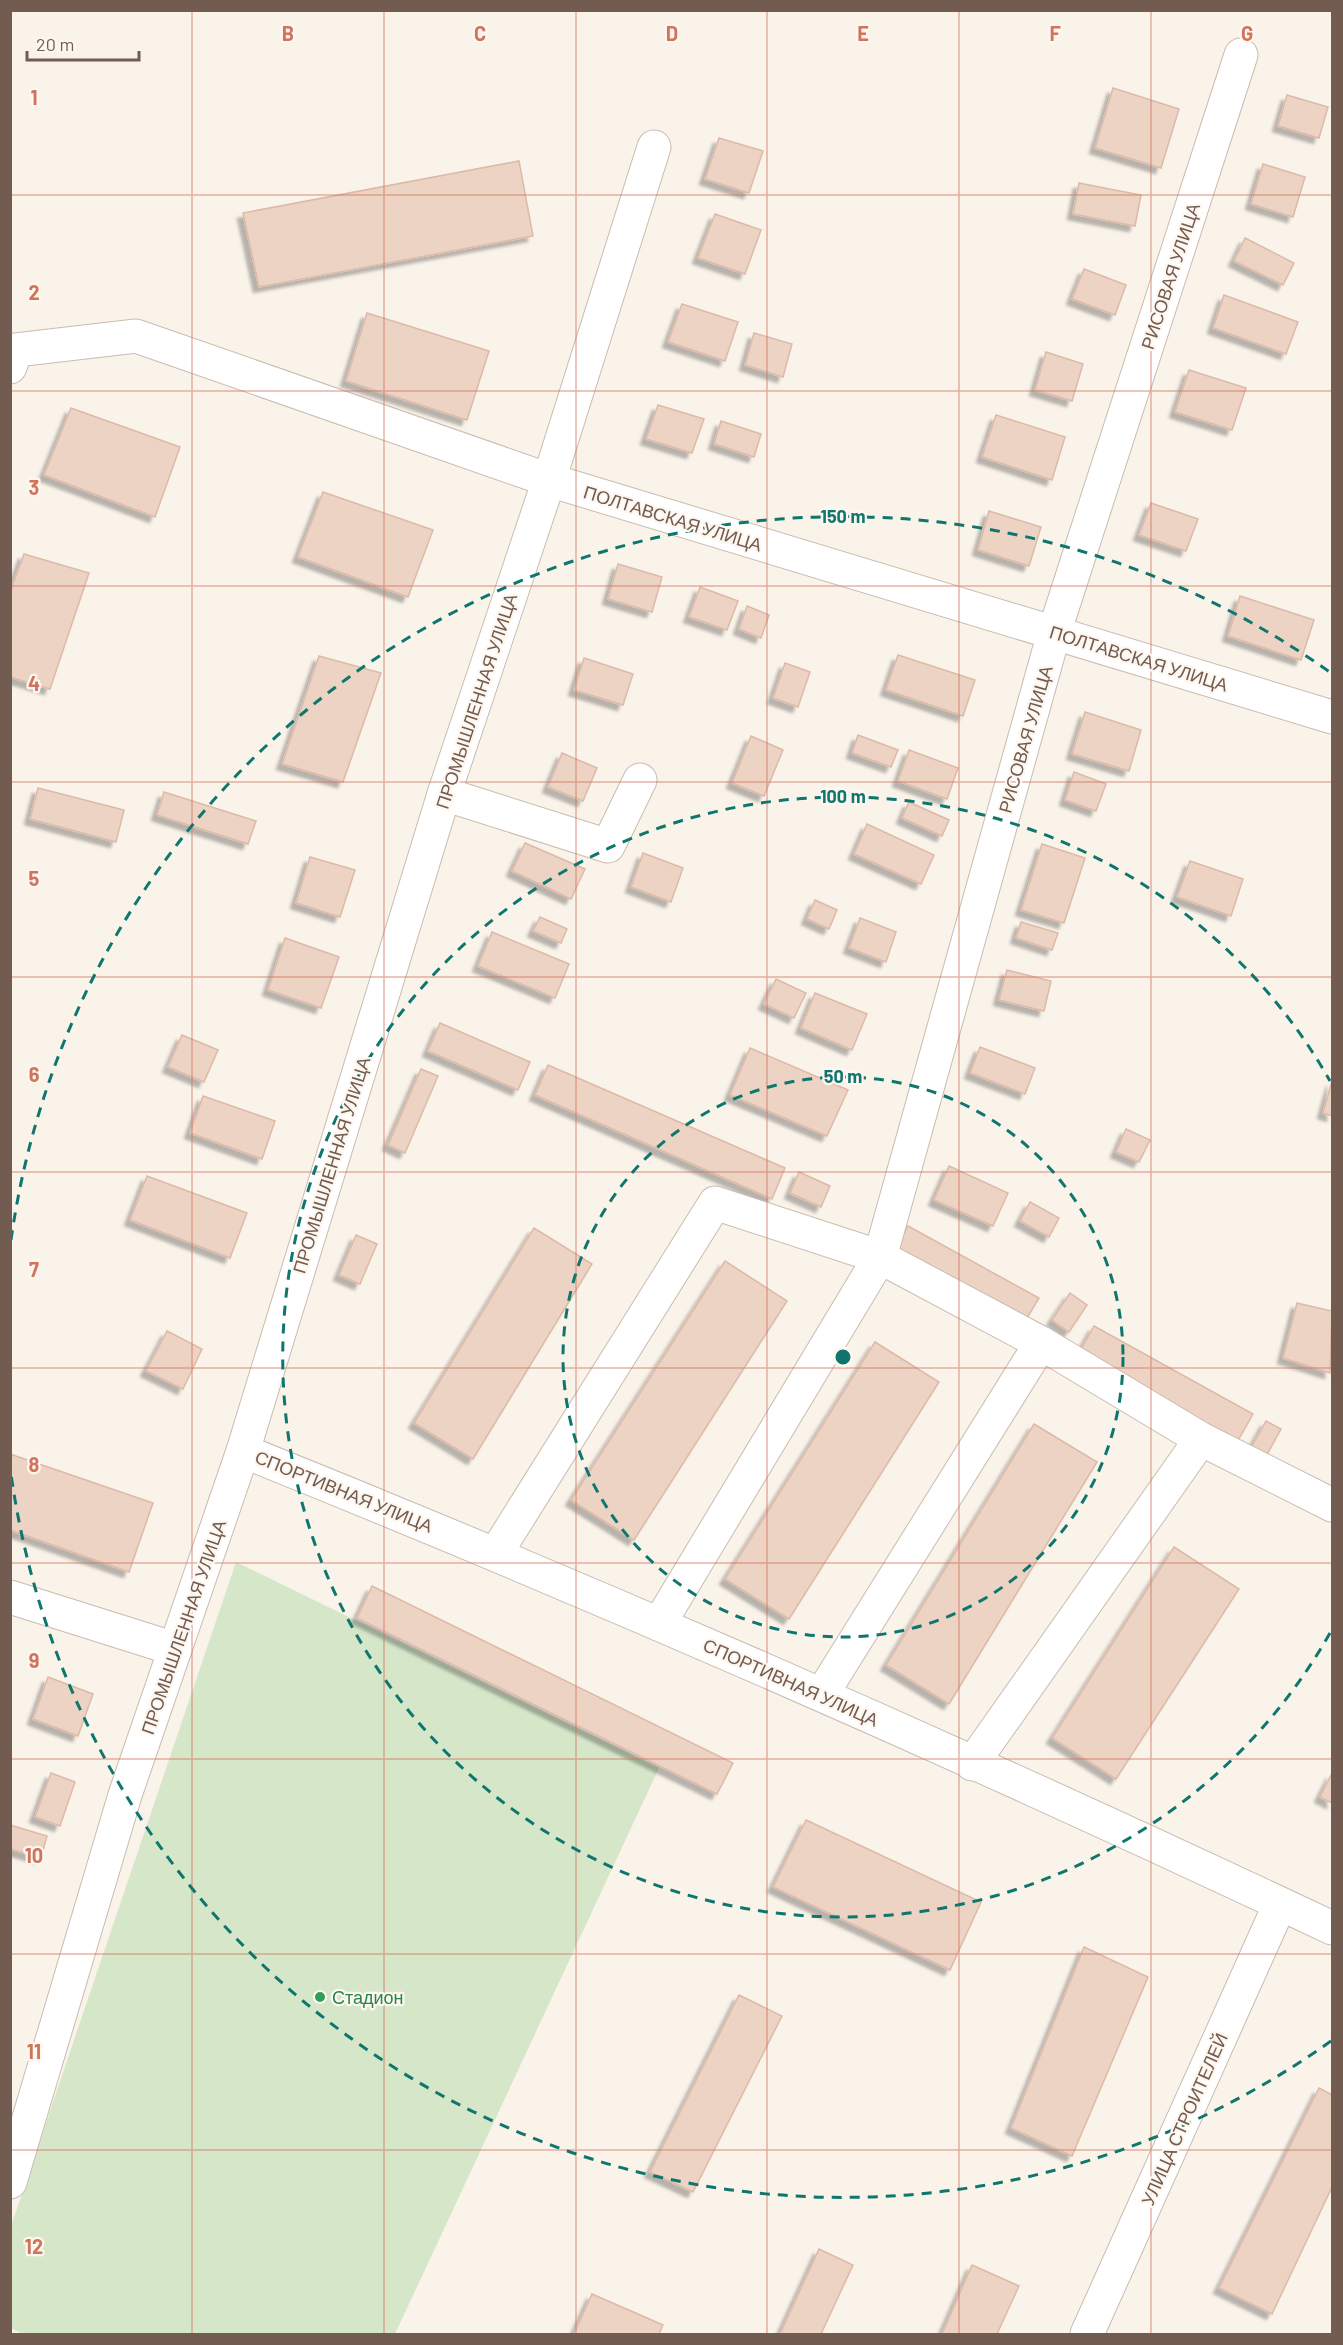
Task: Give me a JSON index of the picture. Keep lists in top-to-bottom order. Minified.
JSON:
{"streets":{"street":["РИСОВАЯ УЛИЦА","ПОЛТАВСКАЯ УЛИЦА","ПРОМЫШЛЕННАЯ УЛИЦА","СПОРТИВНАЯ УЛИЦА","УЛИЦА СТРОИТЕЛЕЙ"]},"crossings":[["РИСОВАЯ УЛИЦА","ПОЛТАВСКАЯ УЛИЦА"],["РИСОВАЯ УЛИЦА","СПОРТИВНАЯ УЛИЦА"],["ПОЛТАВСКАЯ УЛИЦА","ПРОМЫШЛЕННАЯ УЛИЦА"],["ПРОМЫШЛЕННАЯ УЛИЦА","СПОРТИВНАЯ УЛИЦА"],["СПОРТИВНАЯ УЛИЦА","УЛИЦА СТРОИТЕЛЕЙ"]],"places":["Стадион"],"scale_bar":"20 m","grid":{"columns":["B","C","D","E","F","G"],"rows":["1","2","3","4","5","6","7","8","9","10","11","12"]},"rings":["150 m","100 m","50 m"]}
